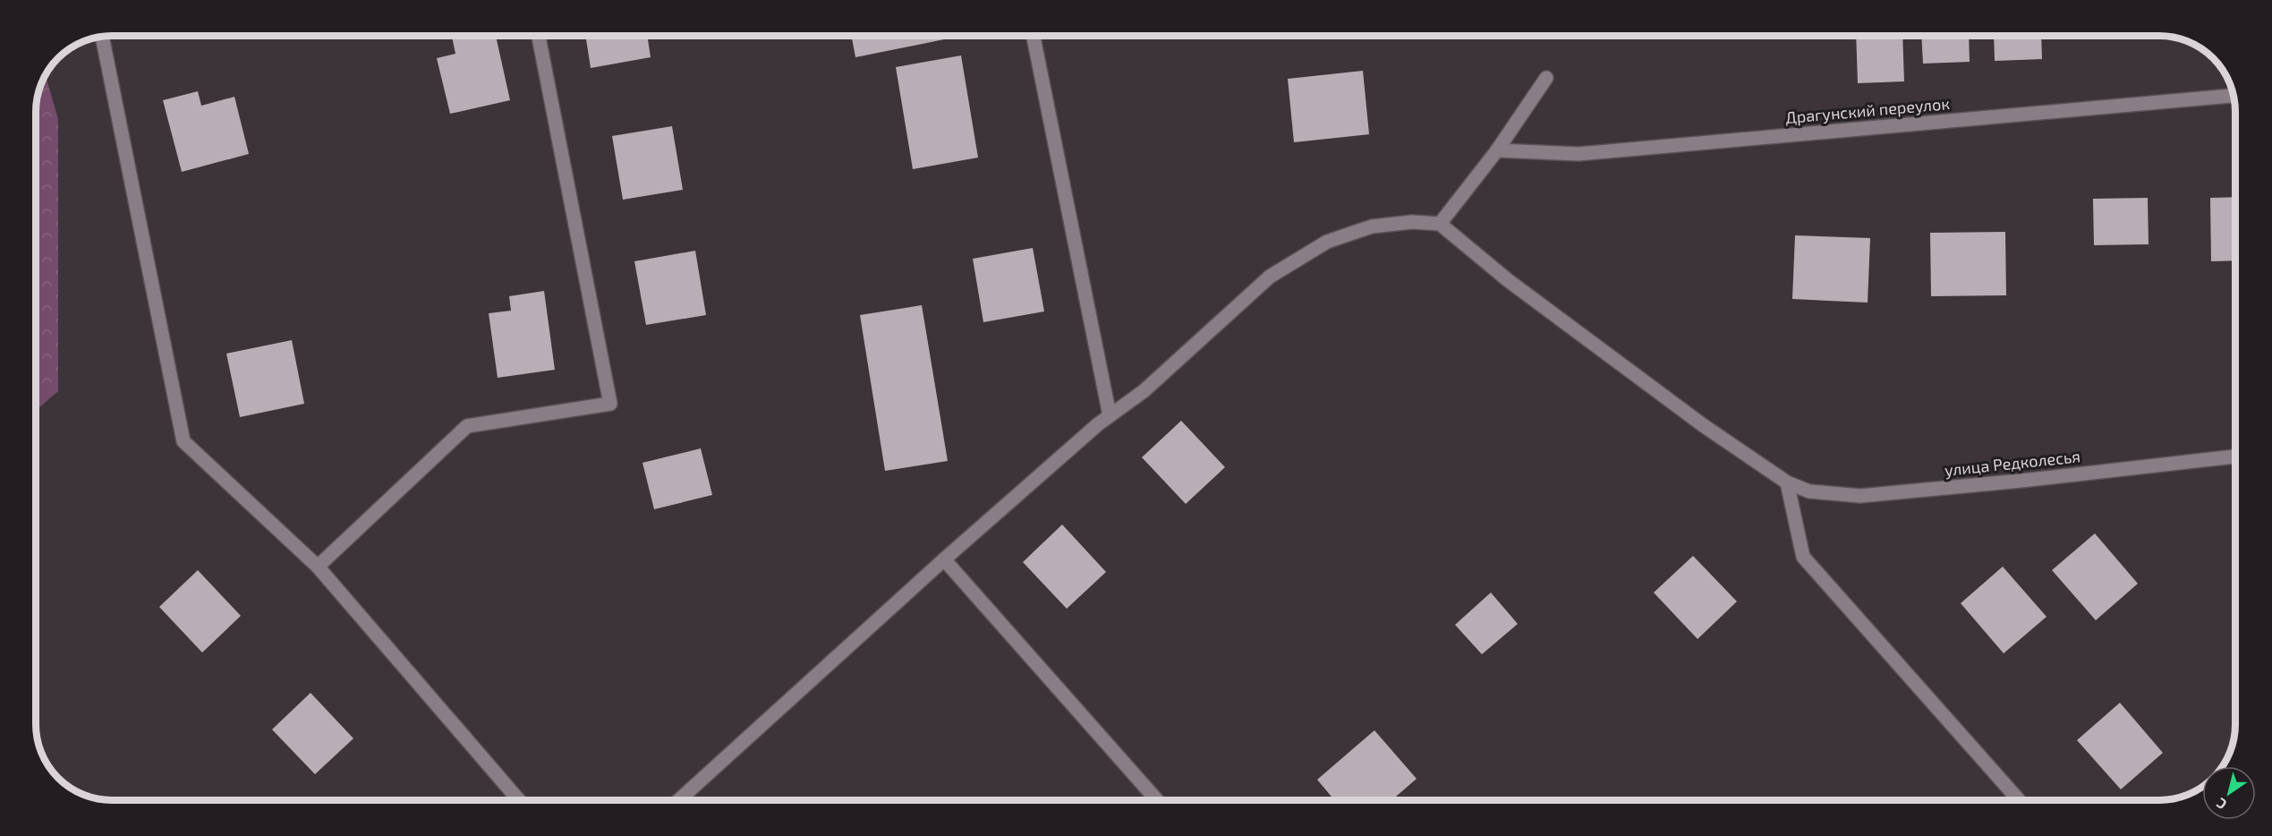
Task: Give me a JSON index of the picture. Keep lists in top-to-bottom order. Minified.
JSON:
{"streets":{"street":["Драгунский переулок","улица Редколесья"]},"north":"bottom left"}
